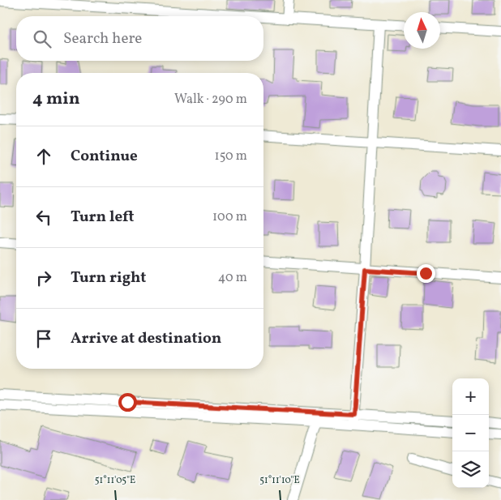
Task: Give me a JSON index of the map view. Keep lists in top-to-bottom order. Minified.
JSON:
{"north":"top","page":{"search":"Search here","heading":["4 min","Walk · 290 m"],"list":[["Continue","150 m"],["Turn left","100 m"],["Turn right","40 m"],"Arrive at destination"],"map_buttons":["+","−"]},"coordinates":["51°11'05\"E","51°11'10\"E"]}
